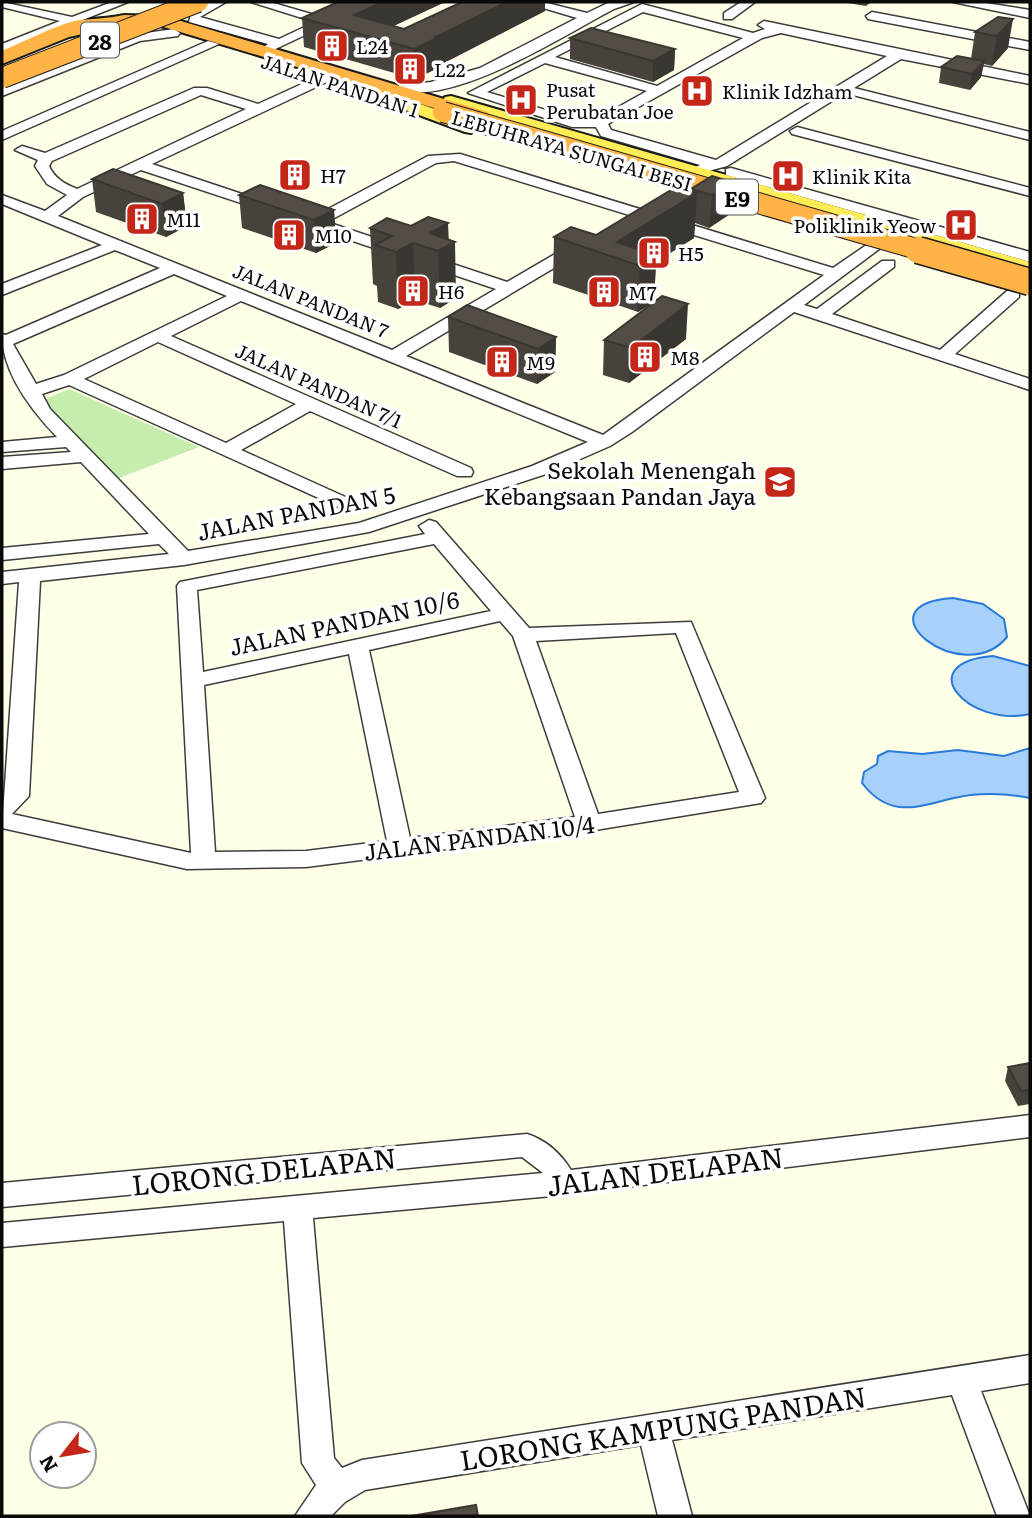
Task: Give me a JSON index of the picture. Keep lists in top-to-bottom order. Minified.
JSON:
{"streets":{"highway":["28","JALAN PANDAN 1","LEBUHRAYA SUNGAI BESI","E9"],"street":["JALAN PANDAN 7","JALAN PANDAN 7/1","JALAN PANDAN 5","JALAN PANDAN 10/6","JALAN PANDAN 10/4","LORONG DELAPAN","JALAN DELAPAN","LORONG KAMPUNG PANDAN"]},"crossings":[["28","JALAN PANDAN 1"],["JALAN PANDAN 1","LEBUHRAYA SUNGAI BESI"],["JALAN PANDAN 1","JALAN PANDAN 5"],["JALAN PANDAN 7","JALAN PANDAN 5"],["LORONG DELAPAN","JALAN DELAPAN"]],"places":{"building":["L24","L22","H7","M11","M10","H5","H6","M7","M8","M9"],"hospital":["Klinik Idzham","Pusat Perubatan Joe","Klinik Kita","Poliklinik Yeow"],"school or university":["Sekolah Menengah Kebangsaan Pandan Jaya"]},"north":"bottom left"}
